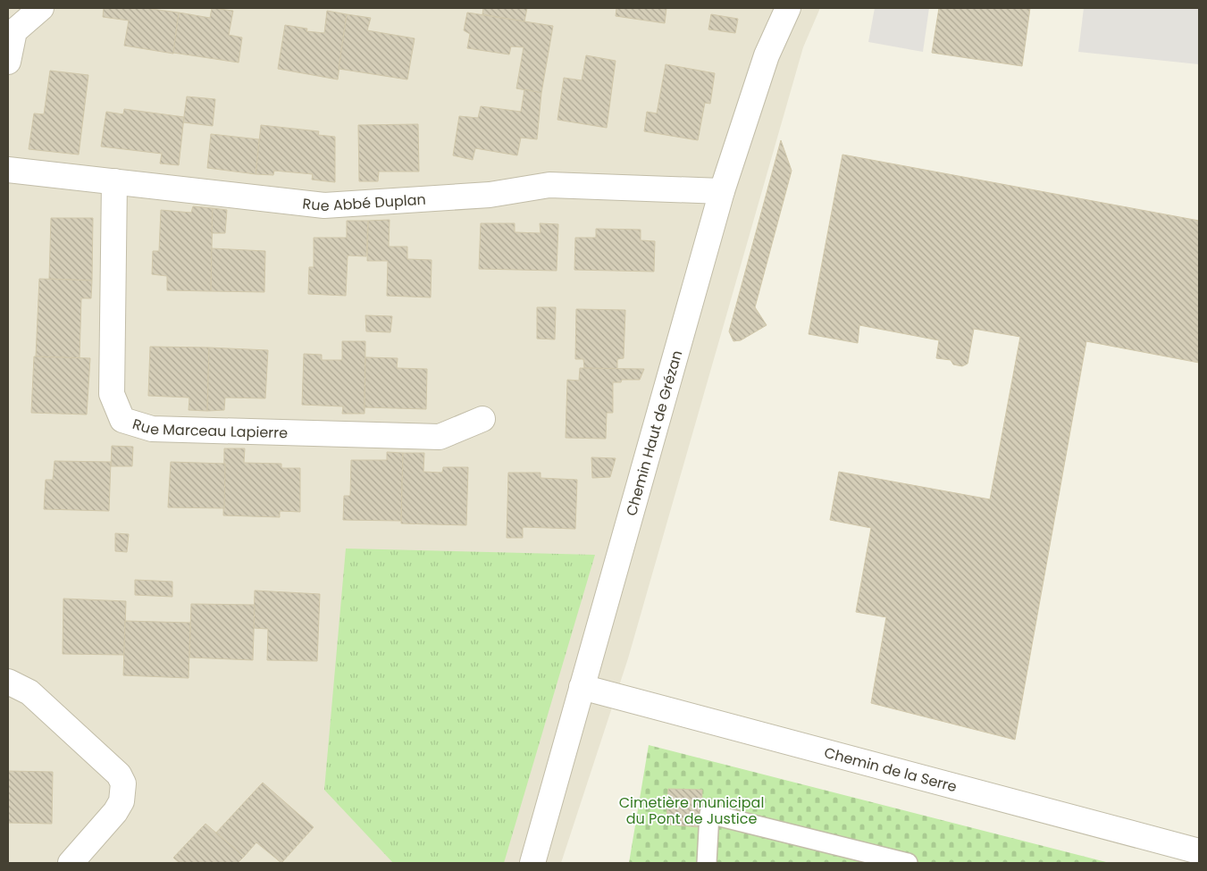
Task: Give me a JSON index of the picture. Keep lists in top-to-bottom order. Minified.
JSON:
{"streets":{"street":["Rue Abbé Duplan","Rue Marceau Lapierre","Chemin Haut de Grézan","Chemin de la Serre"]},"crossings":[["Rue Abbé Duplan","Rue Marceau Lapierre"],["Rue Abbé Duplan","Chemin Haut de Grézan"],["Chemin Haut de Grézan","Chemin de la Serre"]],"parks":["Cimetière municipal du Pont de Justice"]}
